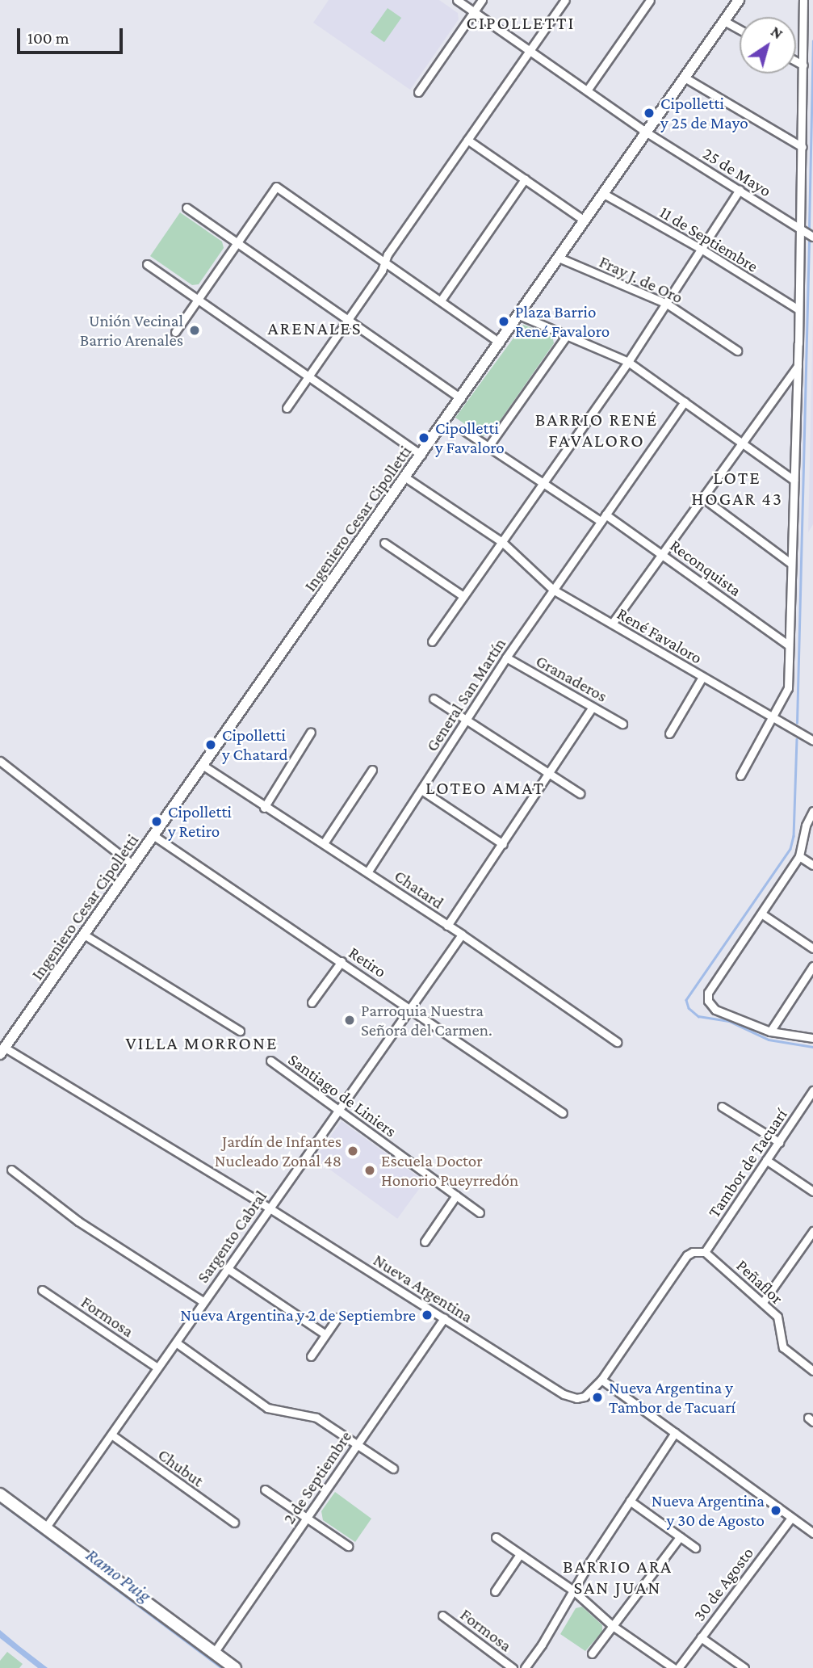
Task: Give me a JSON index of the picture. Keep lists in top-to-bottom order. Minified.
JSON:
{"streets":{"street":["25 de Mayo","11 de Septiembre","Fray J. de Oro","Ingeniero Cesar Cipolletti","Reconquista","René Favaloro","Granaderos","General San Martín","Chatard","Retiro","Santiago de Liniers","Tambor de Tacuarí","Sargento Cabral","Peñaflor","Nueva Argentina","Formosa","Chubut","2 de Septiembre","30 de Agosto"]},"crossings":[["25 de Mayo","Ingeniero Cesar Cipolletti"],["11 de Septiembre","Ingeniero Cesar Cipolletti"],["Fray J. de Oro","Ingeniero Cesar Cipolletti"],["Ingeniero Cesar Cipolletti","René Favaloro"],["Ingeniero Cesar Cipolletti","Chatard"],["Ingeniero Cesar Cipolletti","Retiro"],["Ingeniero Cesar Cipolletti","Nueva Argentina"],["Reconquista","General San Martín"],["René Favaloro","General San Martín"],["Granaderos","General San Martín"],["General San Martín","Chatard"],["Chatard","Sargento Cabral"],["Retiro","Sargento Cabral"],["Santiago de Liniers","Sargento Cabral"],["Tambor de Tacuarí","Peñaflor"],["Tambor de Tacuarí","Nueva Argentina"],["Sargento Cabral","Nueva Argentina"],["Sargento Cabral","Formosa"],["Sargento Cabral","Chubut"],["Peñaflor","Nueva Argentina"],["Nueva Argentina","2 de Septiembre"]],"districts":["CIPOLLETTI","ARENALES","BARRIO RENÉ FAVALORO","LOTE HOGAR 43","LOTEO AMAT","VILLA MORRONE","BARRIO ARA SAN JUAN"],"water":["Ramo Puig"],"places":["Cipolletti y 25 de Mayo","Plaza Barrio René Favaloro","Unión Vecinal Barrio Arenales","Cipolletti y Favaloro","Cipolletti y Chatard","Cipolletti y Retiro","Parroquia Nuestra Señora del Carmen.","Jardín de Infantes Nucleado Zonal 48","Escuela Doctor Honorio Pueyrredón","Nueva Argentina y 2 de Septiembre","Nueva Argentina y Tambor de Tacuarí","Nueva Argentina y 30 de Agosto"],"scale_bar":"100 m","north":"top right"}
